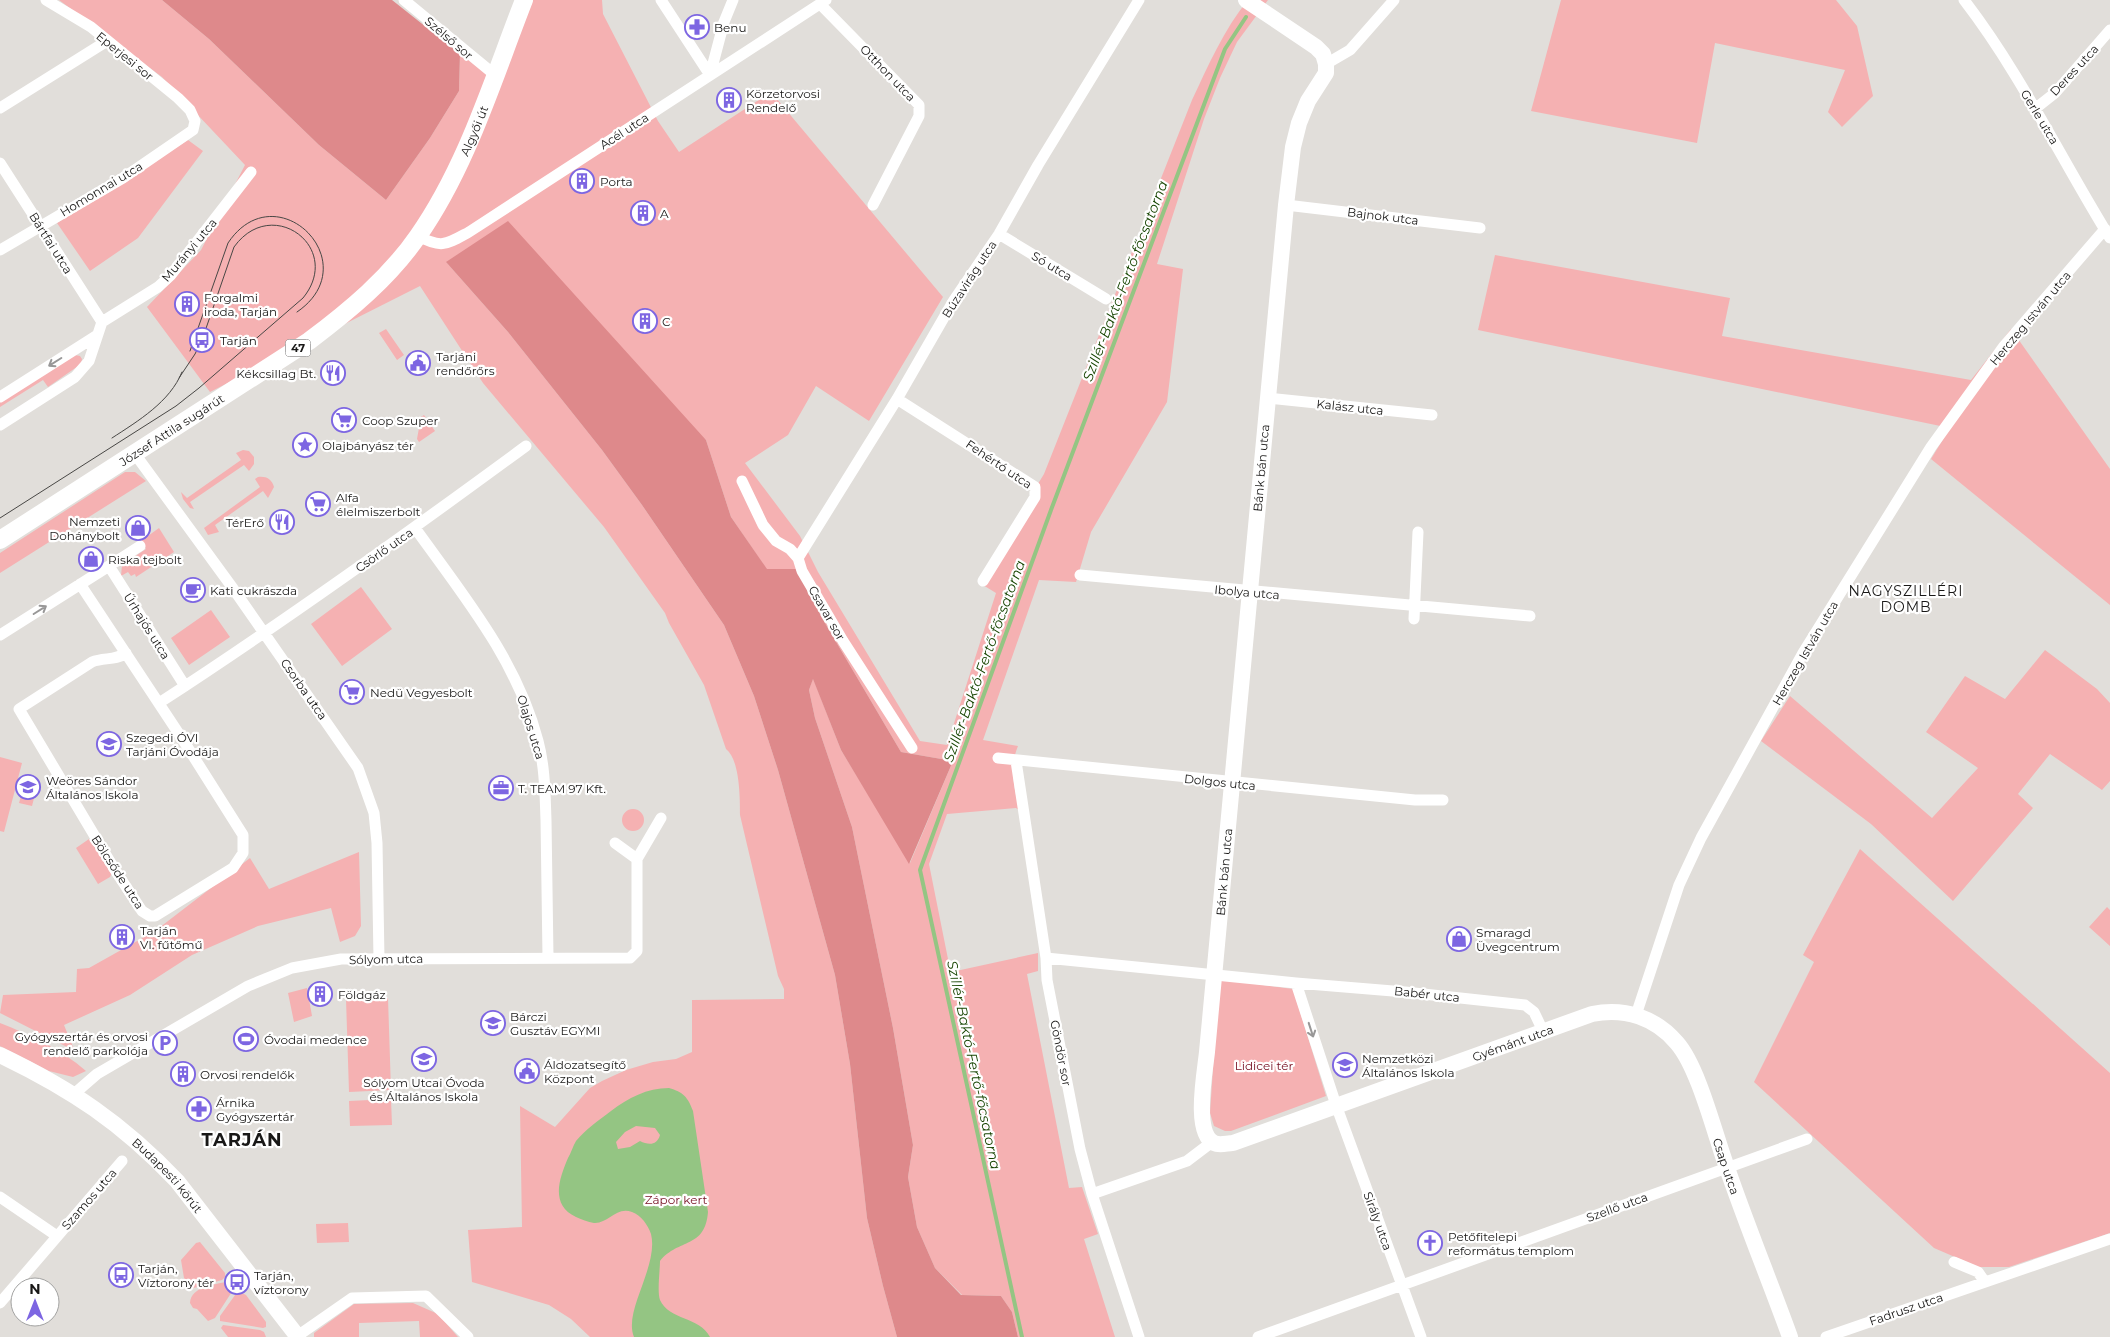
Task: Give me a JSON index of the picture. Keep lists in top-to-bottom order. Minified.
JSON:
{"streets":{"main road":["Algyői út","47","József Attila sugárút"],"street":["Szélső sor","Eperjesi sor","Deres utca","Otthon utca","Gerle utca","Acél utca","Homonnai utca","Bajnok utca","Bártfai utca","Murányi utca","Só utca","Búzavirág utca","Herczeg István utca","Kalász utca","Fehértó utca","Bánk bán utca","Csörlő utca","Ibolya utca","Csavar sor","Űrhajós utca","Csorba utca","Olajos utca","Dolgos utca","Bölcsőde utca","Sólyom utca","Babér utca","Gyémánt utca","Göndör sor","Csap utca","Budapesti körút","Szamos utca","Szellő utca","Sirály utca","Fadrusz utca"]},"crossings":[["Szélső sor","Algyői út"],["Eperjesi sor","Homonnai utca"],["Deres utca","Gerle utca"],["Otthon utca","Acél utca"],["Gerle utca","Herczeg István utca"],["Algyői út","Acél utca"],["Algyői út","József Attila sugárút"],["Homonnai utca","Bártfai utca"],["Bajnok utca","Bánk bán utca"],["Bártfai utca","Murányi utca"],["Só utca","Búzavirág utca"],["Búzavirág utca","Fehértó utca"],["Búzavirág utca","Csavar sor"],["Herczeg István utca","Gyémánt utca"],["Herczeg István utca","Csap utca"],["Kalász utca","Bánk bán utca"],["József Attila sugárút","Csorba utca"],["Bánk bán utca","Ibolya utca"],["Bánk bán utca","Dolgos utca"],["Csörlő utca","Csorba utca"],["Csörlő utca","Olajos utca"],["Csorba utca","Sólyom utca"],["Olajos utca","Sólyom utca"],["Dolgos utca","Göndör sor"],["Sólyom utca","Budapesti körút"],["Babér utca","Gyémánt utca"],["Gyémánt utca","Csap utca"],["Gyémánt utca","Sirály utca"],["Csap utca","Szellő utca"],["Szellő utca","Sirály utca"]],"districts":["NAGYSZILLÉRI DOMB","TARJÁN"],"water":["Szillér-Baktó-Fertő-főcsatorna"],"parks":["Lidicei tér","Zápor kert"],"places":{"pharmacy":["Benu","Árnika Gyógyszertár"],"building":["Körzetorvosi Rendelő","Porta","A","Forgalmi iroda, Tarján","C","Tarján VI. fűtőmű","Földgáz","Orvosi rendelők"],"bus stop":["Tarján","Tarján, Víztorony tér","Tarján, víztorony"],"public building":["Tarjáni rendőrőrs","Áldozatsegítő Központ"],"restaurant":["Kékcsillag Bt.","TérErő"],"supermarket":["Coop Szuper","Alfa élelmiszerbolt","Nedü Vegyesbolt"],"place":["Olajbányász tér"],"shop":["Nemzeti Dohánybolt","Riska tejbolt","Smaragd Üvegcentrum"],"cafe":["Kati cukrászda"],"school or university":["Szegedi ÓVI Tarjáni Óvodája","Weöres Sándor Általános Iskola","Bárczi Gusztáv EGYMI","Sólyom Utcai Óvoda és Általános Iskola","Nemzetközi Általános Iskola"],"office":["T. TEAM 97 Kft."],"sports":["Óvodai medence"],"parking":["Gyógyszertár és orvosi rendelő parkolója"],"church":["Petőfitelepi református templom"]},"north":"top"}
